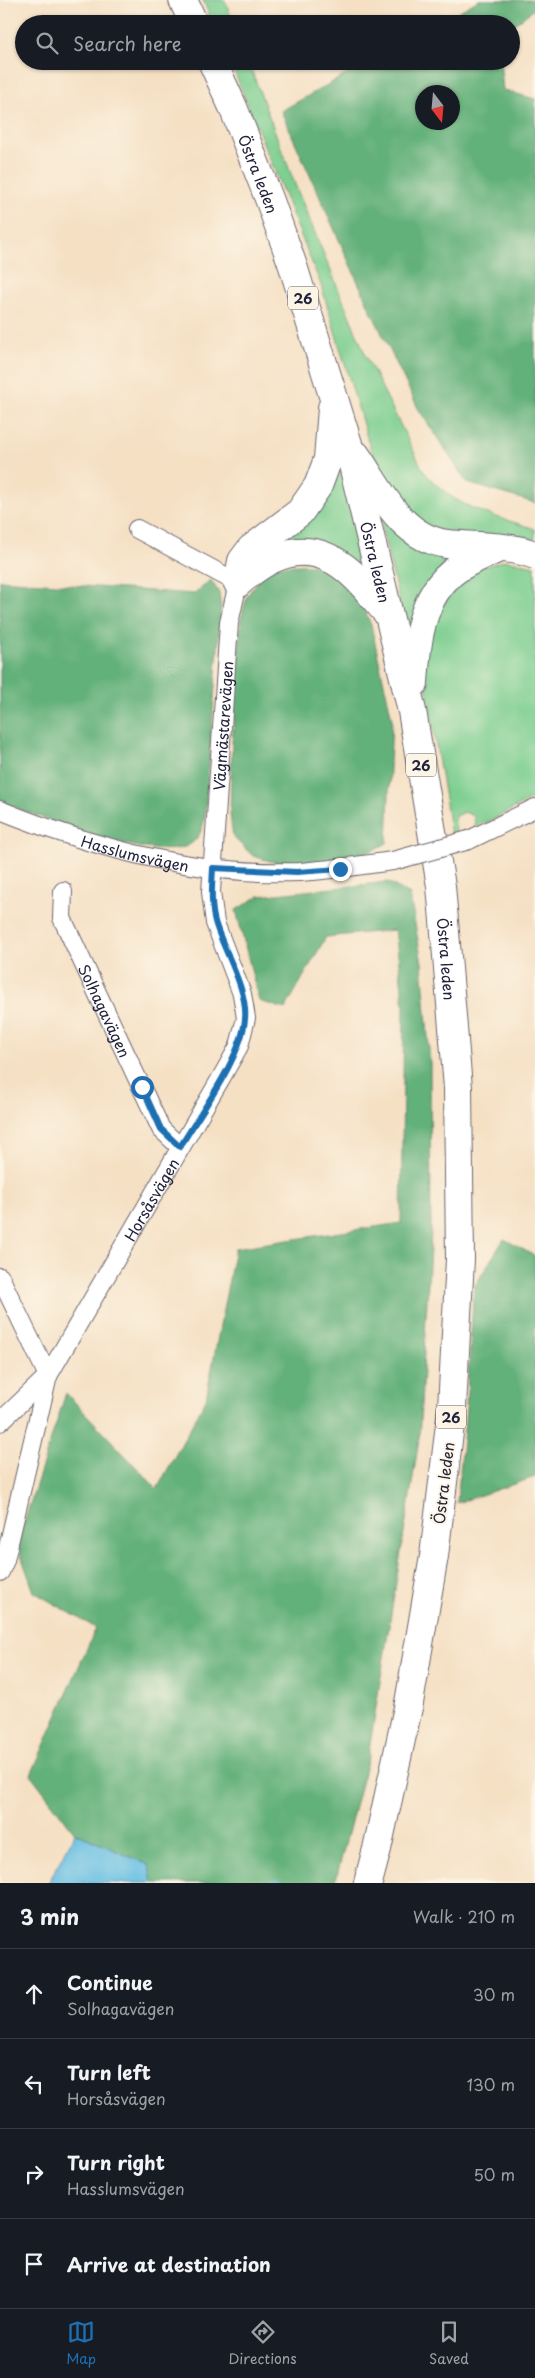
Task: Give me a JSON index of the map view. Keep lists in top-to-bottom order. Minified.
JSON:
{"streets":{"highway":["Östra leden","26"],"street":["Vägmästarevägen","Hasslumsvägen","Solhagavägen","Horsåsvägen"]},"crossings":[["Vägmästarevägen","Hasslumsvägen"],["Vägmästarevägen","Horsåsvägen"],["Hasslumsvägen","Horsåsvägen"],["Solhagavägen","Horsåsvägen"]],"north":"bottom","page":{"search":"Search here","heading":["3 min","Walk · 210 m"],"list":[["Continue","Solhagavägen","30 m"],["Turn left","Horsåsvägen","130 m"],["Turn right","Hasslumsvägen","50 m"],"Arrive at destination"],"nav":["Map","Directions","Saved"]}}
